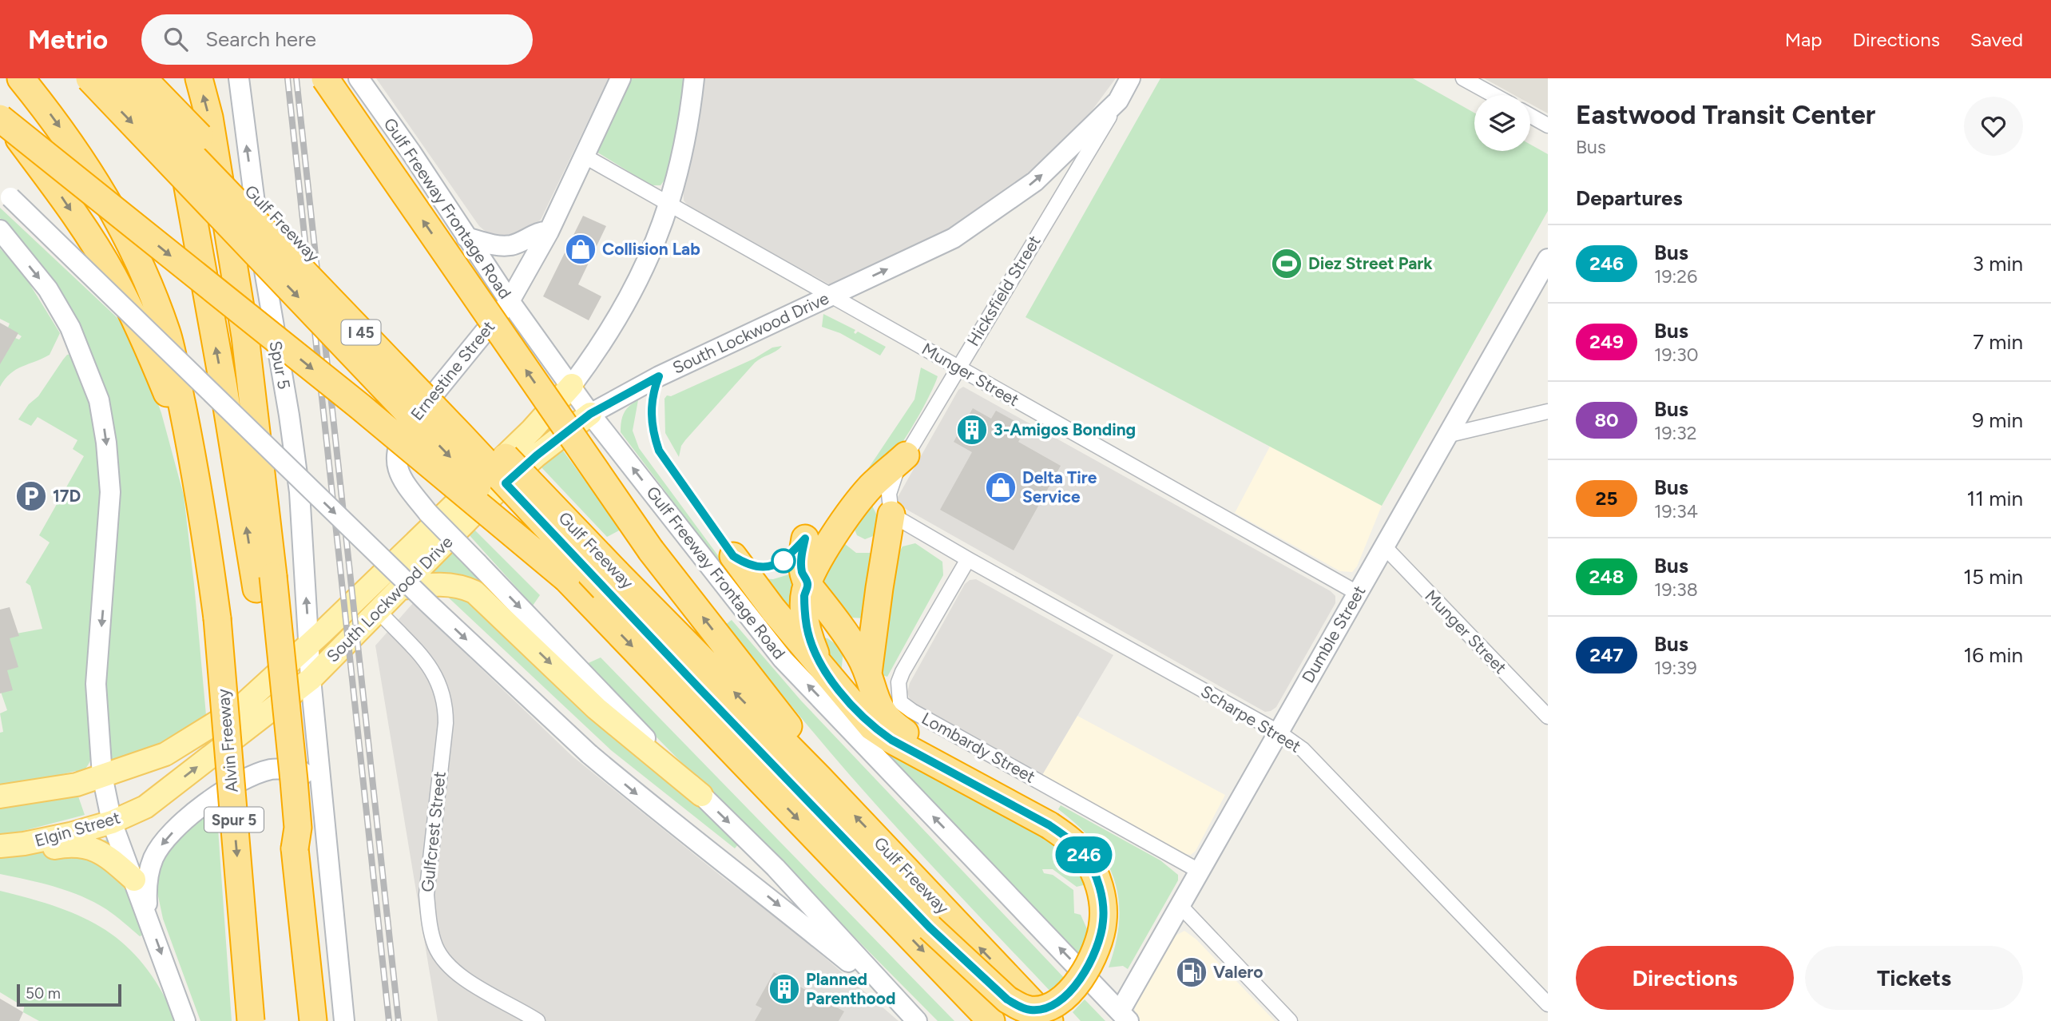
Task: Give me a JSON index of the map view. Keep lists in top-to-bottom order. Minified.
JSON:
{"streets":{"highway":["Gulf Freeway","I 45","Spur 5","Alvin Freeway"],"main road":["Gulf Freeway Frontage Road","South Lockwood Drive","Ernestine Street","Dumble Street","Elgin Street"],"street":["Hicksfield Street","Munger Street","Scharpe Street","Lombardy Street","Gulfcrest Street"]},"crossings":[["Gulf Freeway Frontage Road","South Lockwood Drive"],["Gulf Freeway Frontage Road","Ernestine Street"],["Gulf Freeway Frontage Road","Dumble Street"],["Hicksfield Street","South Lockwood Drive"],["Hicksfield Street","Munger Street"],["Hicksfield Street","Scharpe Street"],["South Lockwood Drive","Spur 5"],["South Lockwood Drive","Munger Street"],["South Lockwood Drive","Elgin Street"],["South Lockwood Drive","Gulfcrest Street"],["Spur 5","Elgin Street"],["Ernestine Street","Munger Street"],["Munger Street","Dumble Street"],["Dumble Street","Scharpe Street"],["Dumble Street","Lombardy Street"],["Scharpe Street","Lombardy Street"]],"one_way":["Spur 5","Ernestine Street"],"places":{"shop":["Collision Lab","Delta Tire Service"],"sports":["Diez Street Park"],"building":["3-Amigos Bonding","Planned Parenthood"],"parking":["17D"],"fuel station":["Valero"]},"lines":["bus line 246"],"scale_bar":"50 m","page":{"header":"Metrio","search":"Search here","nav":["Map","Directions","Saved"],"on_map":"246","heading":[["Eastwood Transit Center","Bus"],"Departures"],"list":[{"mark":"246","name":"Bus","note":"19:26","value":"3 min"},{"mark":"249","name":"Bus","note":"19:30","value":"7 min"},{"mark":"80","name":"Bus","note":"19:32","value":"9 min"},{"mark":"25","name":"Bus","note":"19:34","value":"11 min"},{"mark":"248","name":"Bus","note":"19:38","value":"15 min"},{"mark":"247","name":"Bus","note":"19:39","value":"16 min"}],"buttons":["Directions","Tickets"],"scale":"50 m"}}
